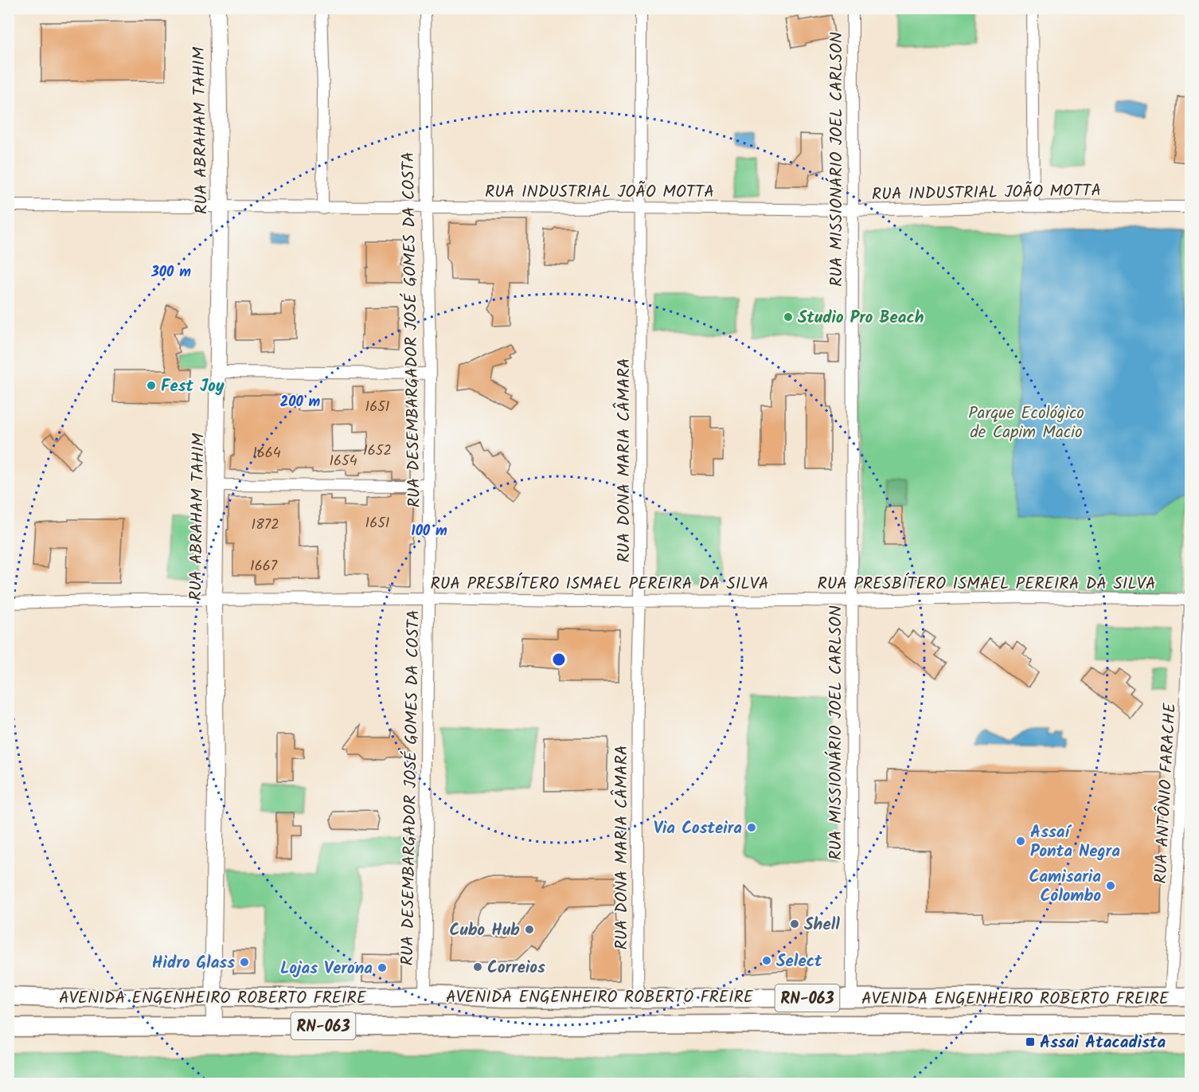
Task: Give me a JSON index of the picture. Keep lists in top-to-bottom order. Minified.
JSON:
{"streets":{"main road":["RUA ABRAHAM TAHIM","AVENIDA ENGENHEIRO ROBERTO FREIRE","RN-063"],"street":["RUA MISSIONÁRIO JOEL CARLSON","RUA INDUSTRIAL JOÃO MOTTA","RUA DESEMBARGADOR JOSÉ GOMES DA COSTA","RUA DONA MARIA CÂMARA","RUA PRESBÍTERO ISMAEL PEREIRA DA SILVA","RUA ANTÔNIO FARACHE"]},"crossings":[["RUA ABRAHAM TAHIM","RUA INDUSTRIAL JOÃO MOTTA"],["RUA ABRAHAM TAHIM","RUA PRESBÍTERO ISMAEL PEREIRA DA SILVA"],["RUA ABRAHAM TAHIM","AVENIDA ENGENHEIRO ROBERTO FREIRE"],["RUA MISSIONÁRIO JOEL CARLSON","RUA INDUSTRIAL JOÃO MOTTA"],["RUA MISSIONÁRIO JOEL CARLSON","RUA PRESBÍTERO ISMAEL PEREIRA DA SILVA"],["RUA MISSIONÁRIO JOEL CARLSON","AVENIDA ENGENHEIRO ROBERTO FREIRE"],["RUA INDUSTRIAL JOÃO MOTTA","RUA DESEMBARGADOR JOSÉ GOMES DA COSTA"],["RUA INDUSTRIAL JOÃO MOTTA","RUA DONA MARIA CÂMARA"],["RUA DESEMBARGADOR JOSÉ GOMES DA COSTA","RUA PRESBÍTERO ISMAEL PEREIRA DA SILVA"],["RUA DESEMBARGADOR JOSÉ GOMES DA COSTA","AVENIDA ENGENHEIRO ROBERTO FREIRE"],["RUA DONA MARIA CÂMARA","RUA PRESBÍTERO ISMAEL PEREIRA DA SILVA"],["RUA DONA MARIA CÂMARA","AVENIDA ENGENHEIRO ROBERTO FREIRE"],["RUA PRESBÍTERO ISMAEL PEREIRA DA SILVA","RUA ANTÔNIO FARACHE"],["RUA ANTÔNIO FARACHE","AVENIDA ENGENHEIRO ROBERTO FREIRE"]],"parks":["Parque Ecológico de Capim Macio"],"places":{"other":["Studio Pro Beach","Fest Joy","Via Costeira","Assaí Ponta Negra","Camisaria Colombo","Shell","Cubo Hub","Select","Hidro Glass","Correios","Lojas Verona"],"transit":["Assai Atacadista"]},"house_numbers":["1651","1652","1664","1654","1651","1872","1667"],"rings":["300 m","200 m","100 m"]}
